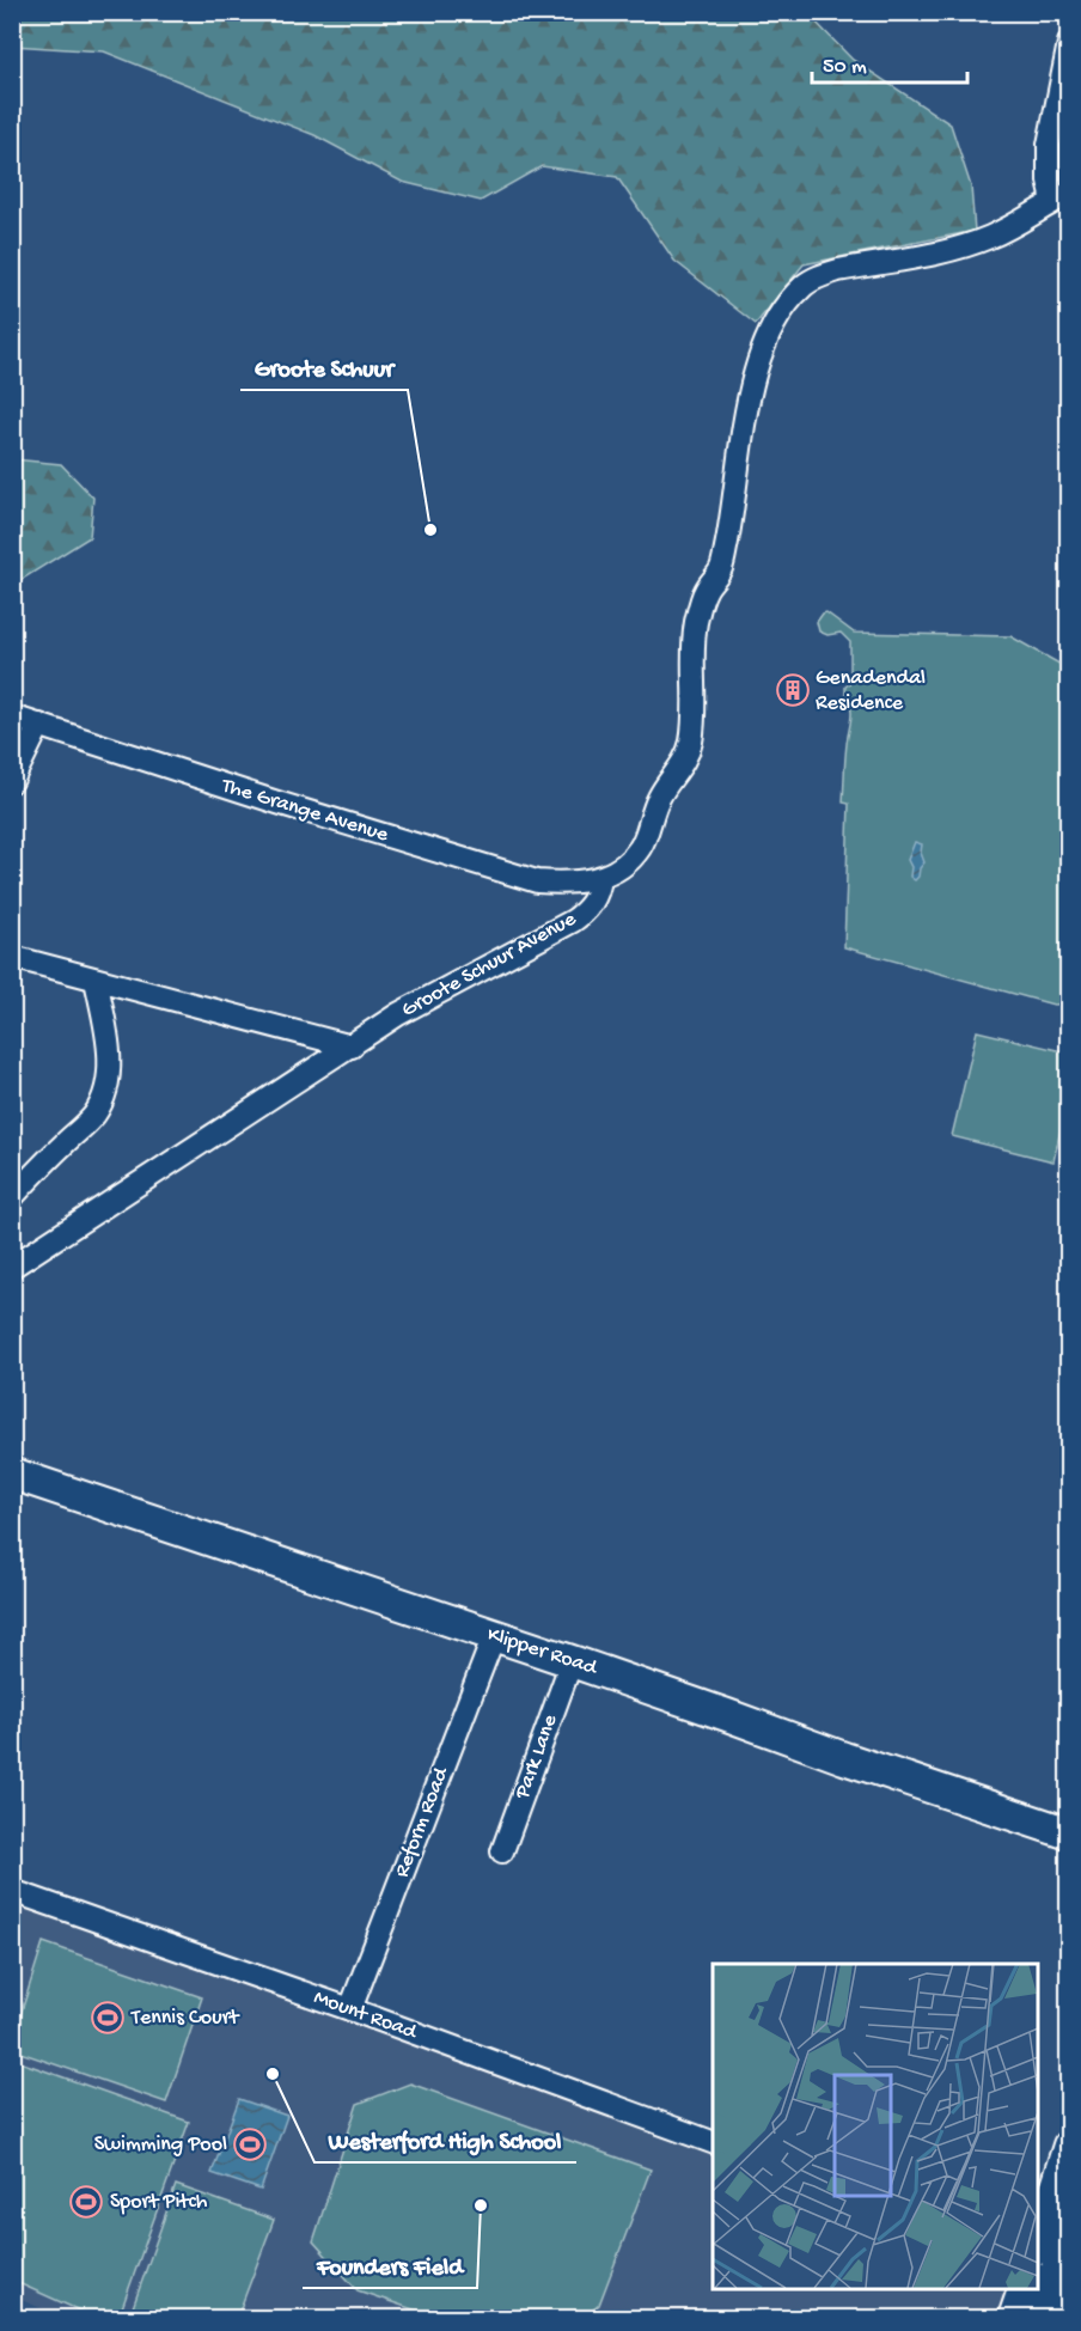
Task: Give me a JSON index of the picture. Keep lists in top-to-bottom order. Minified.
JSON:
{"streets":{"main road":["Klipper Road"],"street":["The Grange Avenue","Groote Schuur Avenue","Park Lane","Reform Road","Mount Road"]},"crossings":[["The Grange Avenue","Groote Schuur Avenue"],["Klipper Road","Park Lane"],["Klipper Road","Reform Road"],["Reform Road","Mount Road"]],"places":{"other":["Groote Schuur","Westerford High School","Founders Field"],"building":["Genadendal Residence"],"sports":["Tennis Court","Swimming Pool","Sport Pitch"]},"scale_bar":"50 m"}
